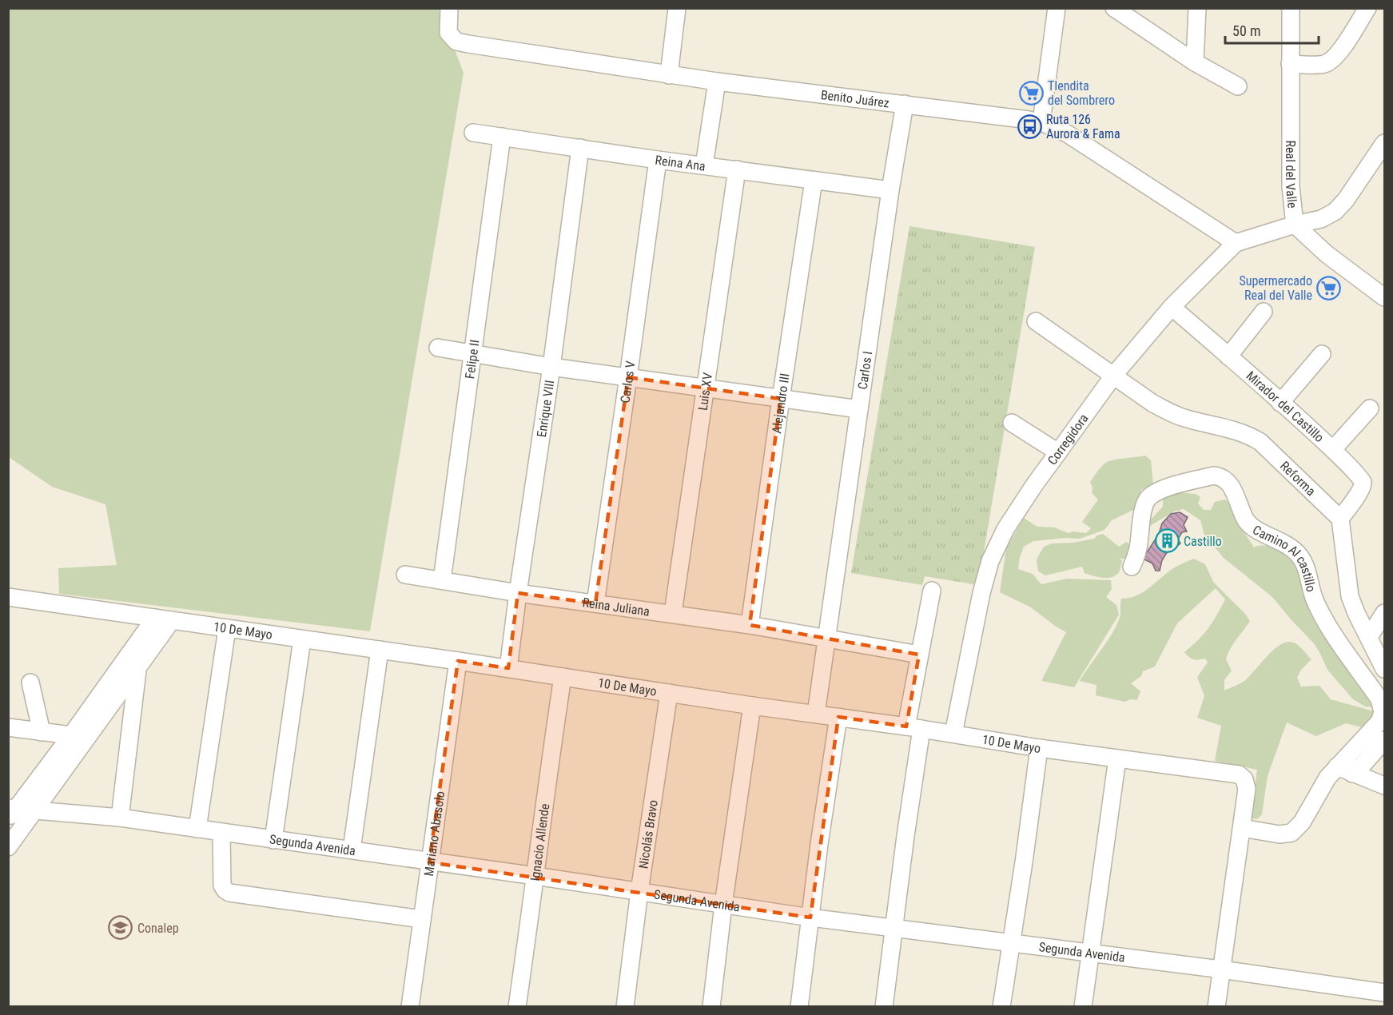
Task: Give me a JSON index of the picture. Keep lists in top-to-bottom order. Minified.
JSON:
{"streets":{"street":["Benito Juárez","Reina Ana","Real del Valle","Felipe II","Carlos I","Carlos V","Luis XV","Alejandro III","Mirador del Castillo","Enrique VIII","Corregidora","Reforma","Camino Al castillo","Reina Juliana","10 De Mayo","Mariano Abasolo","Nicolás Bravo","Ignacio Allende","Segunda Avenida"]},"crossings":[["Benito Juárez","Carlos I"],["Benito Juárez","Corregidora"],["Reina Ana","Felipe II"],["Reina Ana","Carlos I"],["Reina Ana","Carlos V"],["Reina Ana","Luis XV"],["Reina Ana","Alejandro III"],["Reina Ana","Enrique VIII"],["Real del Valle","Corregidora"],["Felipe II","Reina Juliana"],["Carlos I","Reina Juliana"],["Carlos I","10 De Mayo"],["Carlos V","Reina Juliana"],["Luis XV","Reina Juliana"],["Alejandro III","Reina Juliana"],["Mirador del Castillo","Corregidora"],["Mirador del Castillo","Reforma"],["Enrique VIII","Reina Juliana"],["Enrique VIII","10 De Mayo"],["Corregidora","Reforma"],["Corregidora","10 De Mayo"],["10 De Mayo","Mariano Abasolo"],["10 De Mayo","Nicolás Bravo"],["10 De Mayo","Ignacio Allende"],["Mariano Abasolo","Segunda Avenida"],["Nicolás Bravo","Segunda Avenida"],["Ignacio Allende","Segunda Avenida"]],"places":{"supermarket":["TIendita del Sombrero","Supermercado Real del Valle"],"bus stop":["Ruta 126 Aurora & Fama"],"building":["Castillo"],"school or university":["Conalep"]},"scale_bar":"50 m"}
